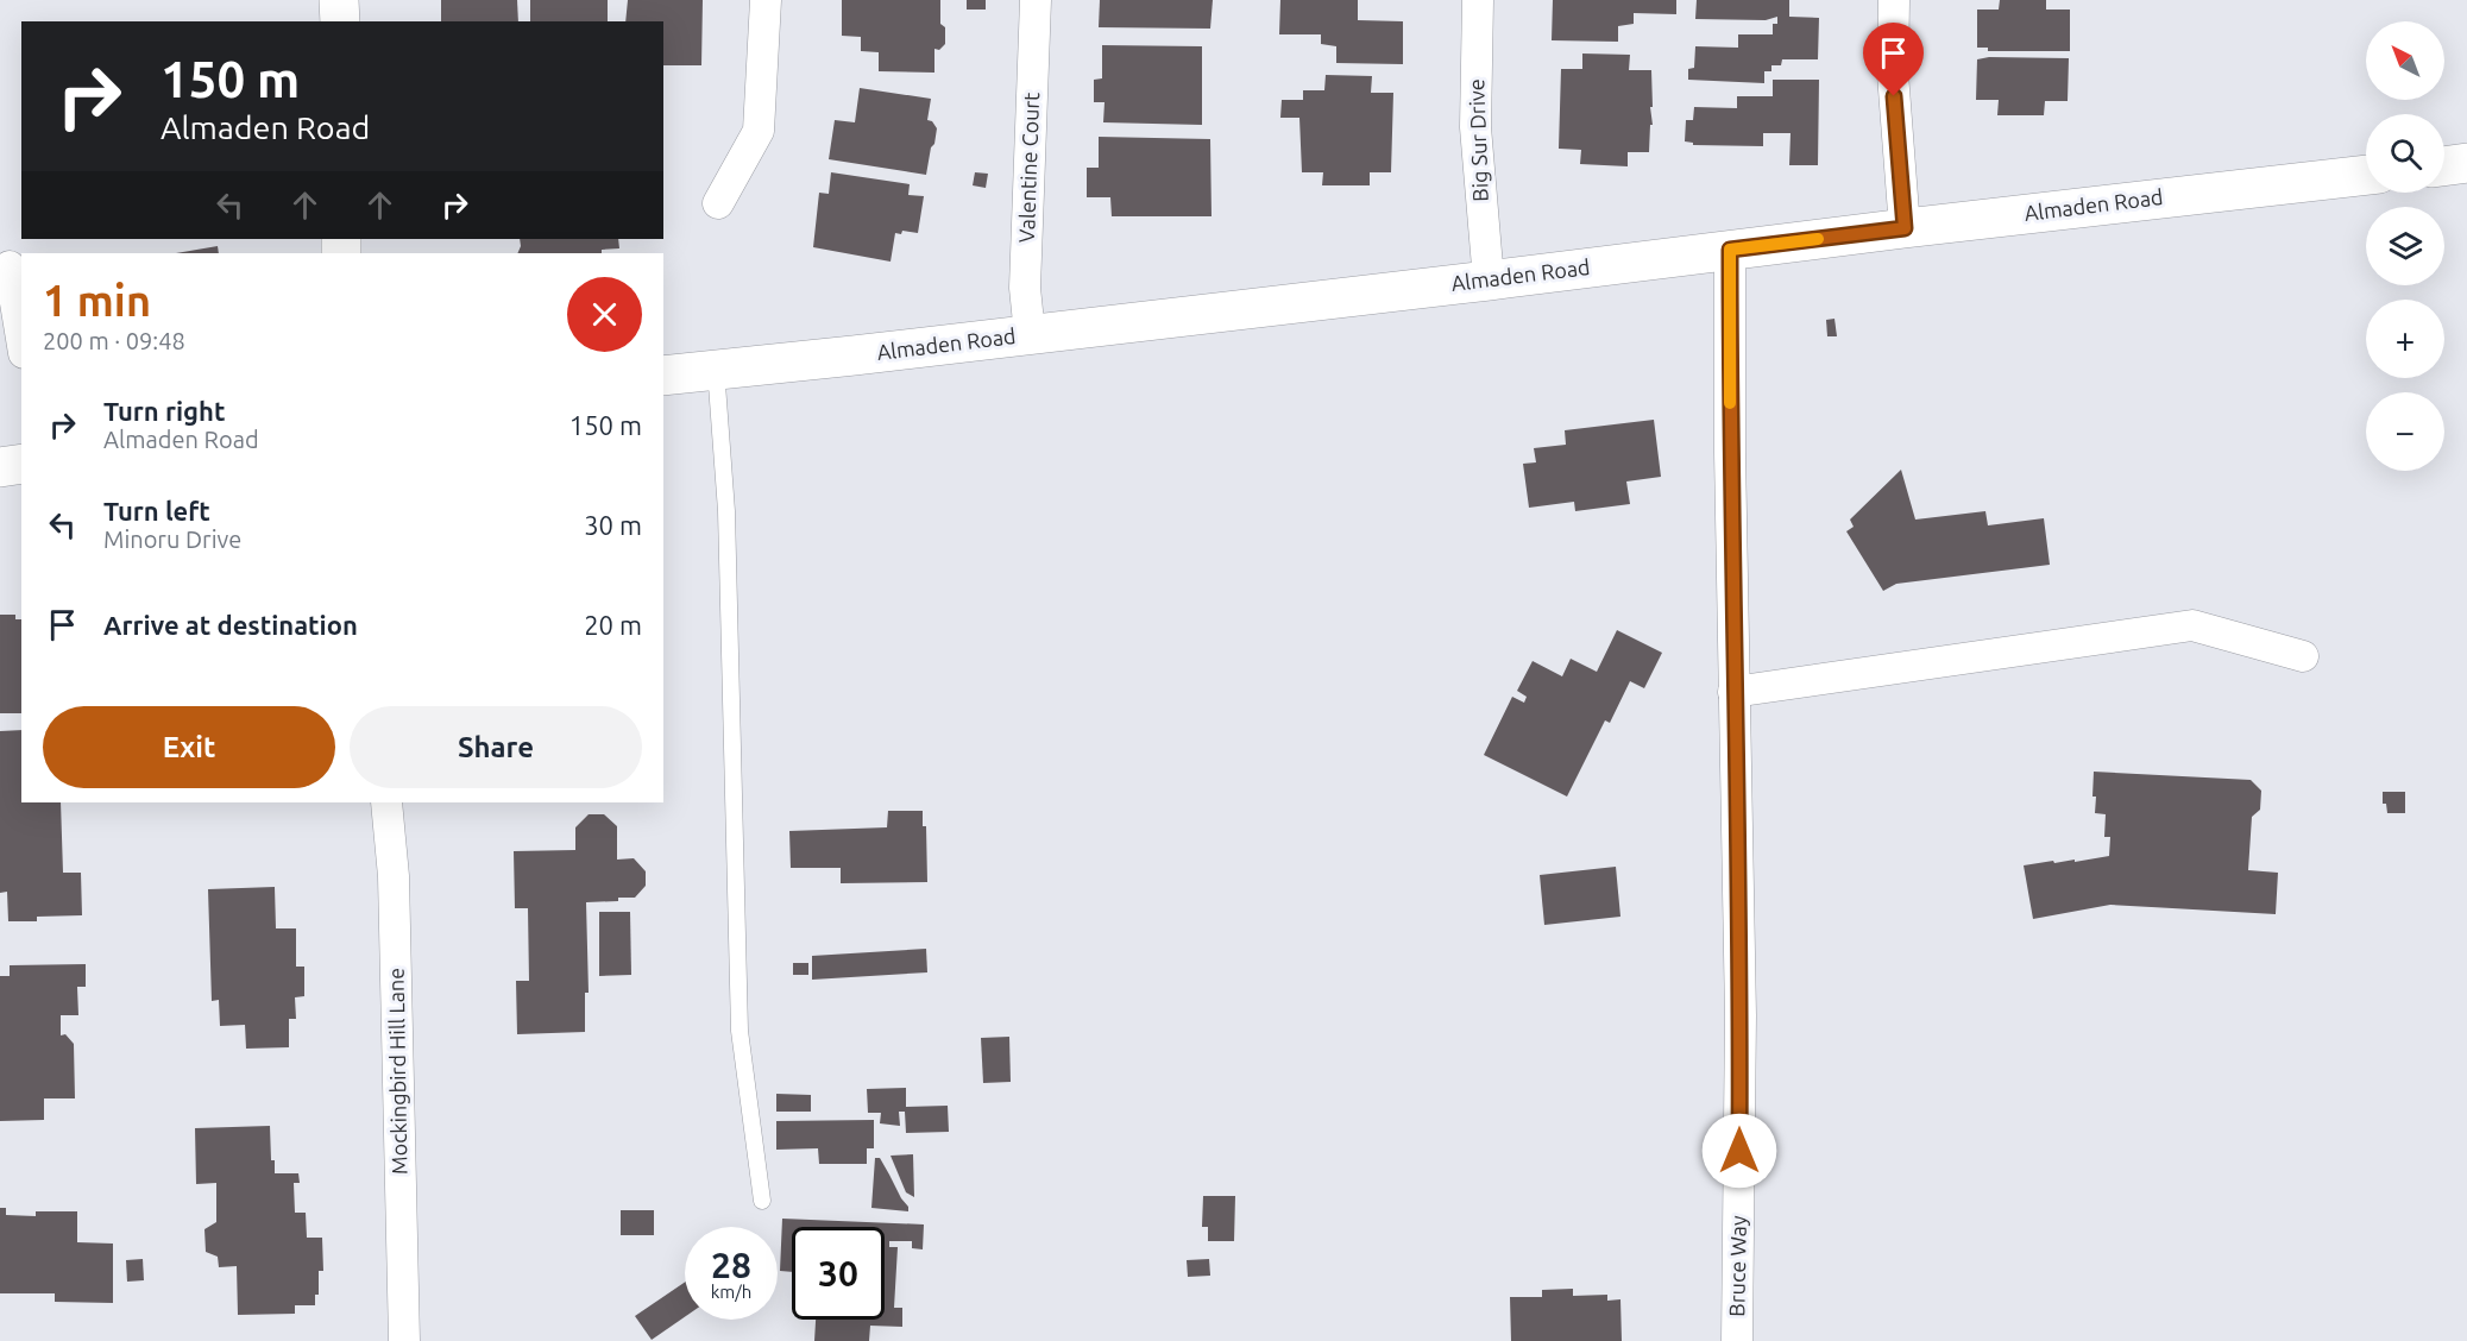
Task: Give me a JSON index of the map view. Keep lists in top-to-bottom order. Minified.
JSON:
{"streets":{"street":["Big Sur Drive","Valentine Court","Almaden Road","Mockingbird Hill Lane","Bruce Way"]},"crossings":[["Big Sur Drive","Almaden Road"],["Valentine Court","Almaden Road"],["Almaden Road","Bruce Way"]],"north":"top left","page":{"map_buttons":["+","−"],"turn":["150 m","Almaden Road"],"heading":["1 min","200 m · 09:48"],"list":[{"name":"Turn right","note":"Almaden Road","value":"150 m"},{"name":"Turn left","note":"Minoru Drive","value":"30 m"},{"name":"Arrive at destination","value":"20 m"}],"buttons":["Exit","Share"],"speed":"28 km/h","limit":"30"}}
